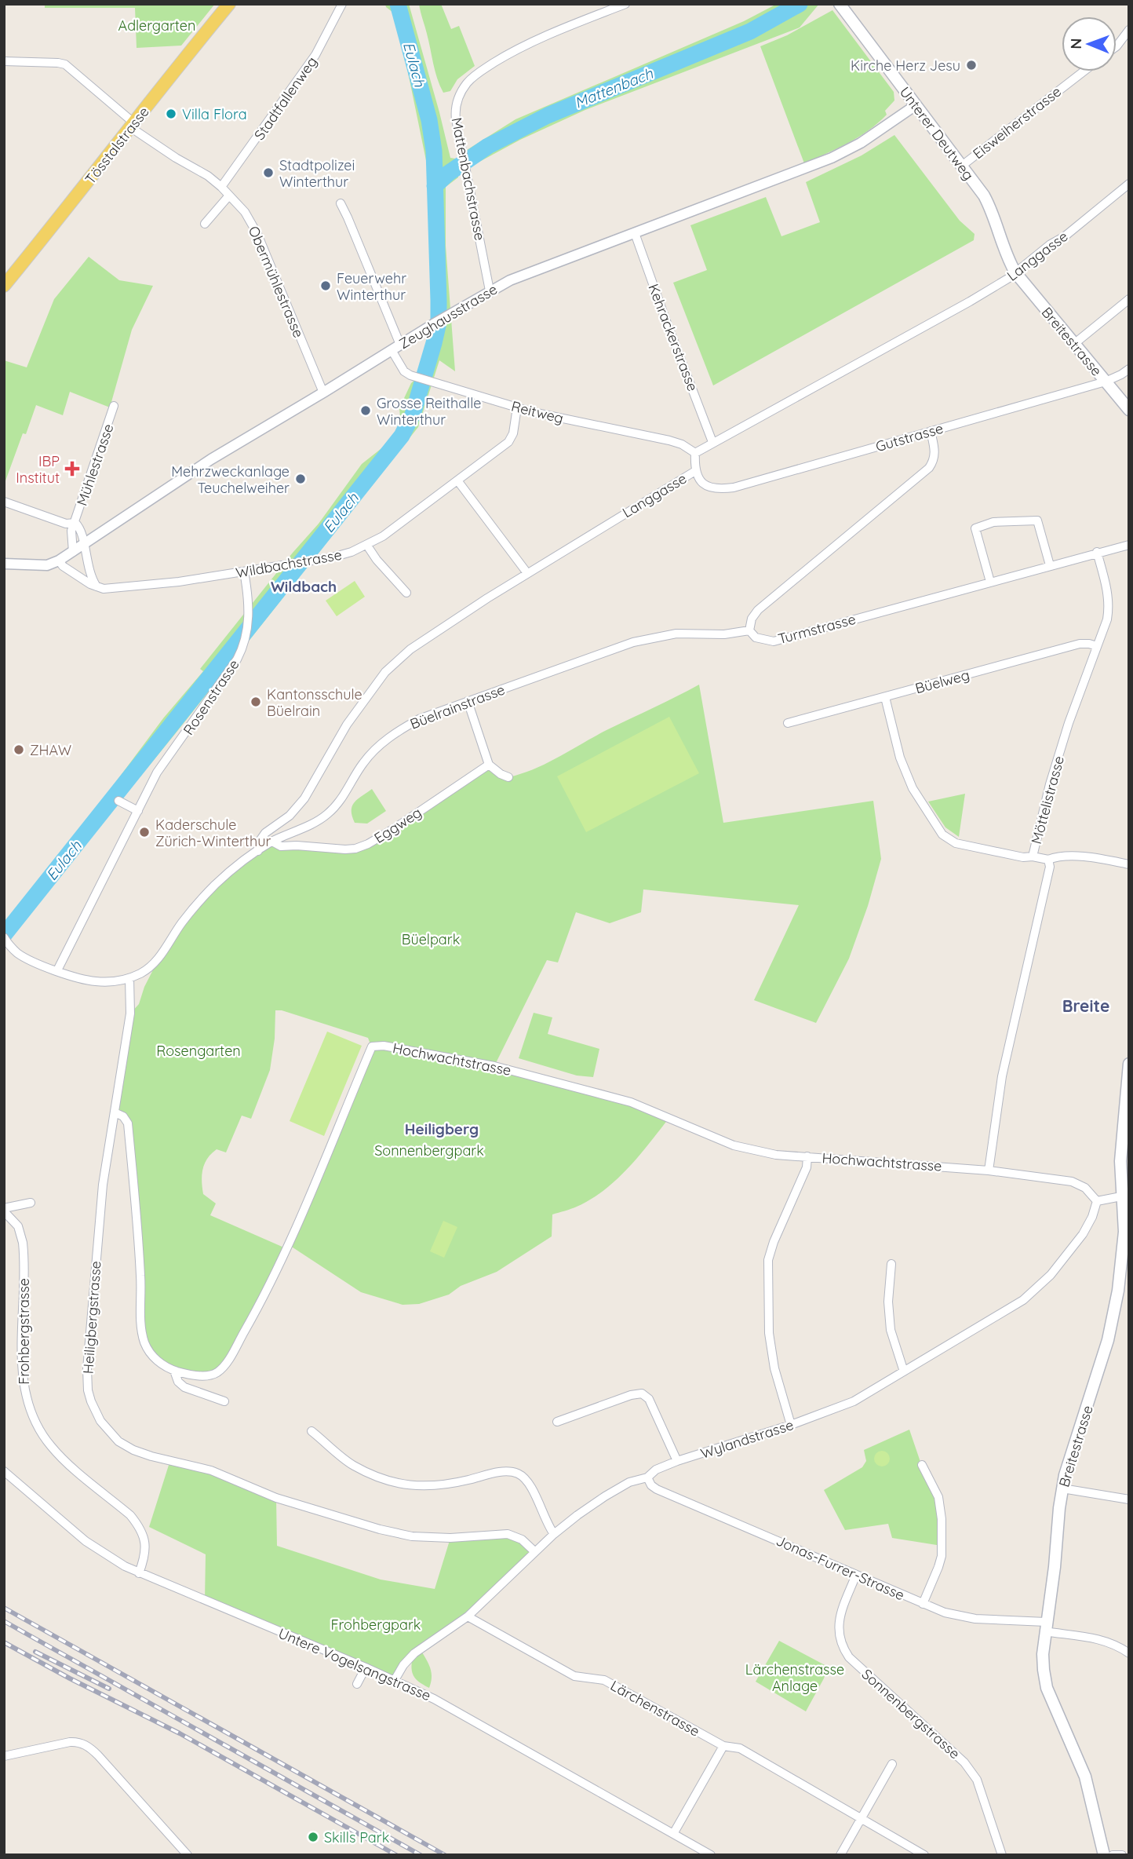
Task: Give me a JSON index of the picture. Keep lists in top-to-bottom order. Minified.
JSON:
{"streets":{"main road":["Unterer Deutweg","Tösstalstrasse","Breitestrasse"],"street":["Stadtfallenweg","Eisweiherstrasse","Mattenbachstrasse","Langgasse","Obermühlestrasse","Zeughausstrasse","Kehrackerstrasse","Reitweg","Gutstrasse","Mühlestrasse","Wildbachstrasse","Turmstrasse","Büelweg","Rosenstrasse","Büelrainstrasse","Möttelistrasse","Eggweg","Hochwachtstrasse","Heiligbergstrasse","Frohbergstrasse","Wylandstrasse","Jonas-Furrer-Strasse","Untere Vogelsangstrasse","Lärchenstrasse","Sonnenbergstrasse"]},"crossings":[["Stadtfallenweg","Obermühlestrasse"],["Eisweiherstrasse","Unterer Deutweg"],["Unterer Deutweg","Langgasse"],["Unterer Deutweg","Zeughausstrasse"],["Unterer Deutweg","Breitestrasse"],["Tösstalstrasse","Obermühlestrasse"],["Mattenbachstrasse","Zeughausstrasse"],["Langgasse","Kehrackerstrasse"],["Langgasse","Breitestrasse"],["Langgasse","Reitweg"],["Langgasse","Gutstrasse"],["Langgasse","Büelrainstrasse"],["Obermühlestrasse","Zeughausstrasse"],["Zeughausstrasse","Kehrackerstrasse"],["Zeughausstrasse","Reitweg"],["Zeughausstrasse","Mühlestrasse"],["Breitestrasse","Gutstrasse"],["Breitestrasse","Jonas-Furrer-Strasse"],["Reitweg","Wildbachstrasse"],["Wildbachstrasse","Rosenstrasse"],["Turmstrasse","Büelrainstrasse"],["Turmstrasse","Möttelistrasse"],["Büelweg","Möttelistrasse"],["Büelrainstrasse","Eggweg"],["Büelrainstrasse","Heiligbergstrasse"],["Möttelistrasse","Hochwachtstrasse"],["Hochwachtstrasse","Heiligbergstrasse"],["Hochwachtstrasse","Wylandstrasse"],["Heiligbergstrasse","Wylandstrasse"],["Frohbergstrasse","Untere Vogelsangstrasse"],["Wylandstrasse","Jonas-Furrer-Strasse"],["Wylandstrasse","Untere Vogelsangstrasse"],["Wylandstrasse","Lärchenstrasse"],["Jonas-Furrer-Strasse","Sonnenbergstrasse"]],"districts":["Wildbach","Breite","Heiligberg"],"water":["Eulach","Mattenbach"],"parks":["Adlergarten","Büelpark","Rosengarten","Sonnenbergpark","Frohbergpark","Lärchenstrasse Anlage"],"places":{"other":["Kirche Herz Jesu","Villa Flora","Stadtpolizei Winterthur","Feuerwehr Winterthur","Grosse Reithalle Winterthur","Mehrzweckanlage Teuchelweiher","Kantonsschule Büelrain","ZHAW","Kaderschule Zürich-Winterthur","Skills Park"],"health":["IBP Institut"]},"north":"left"}
